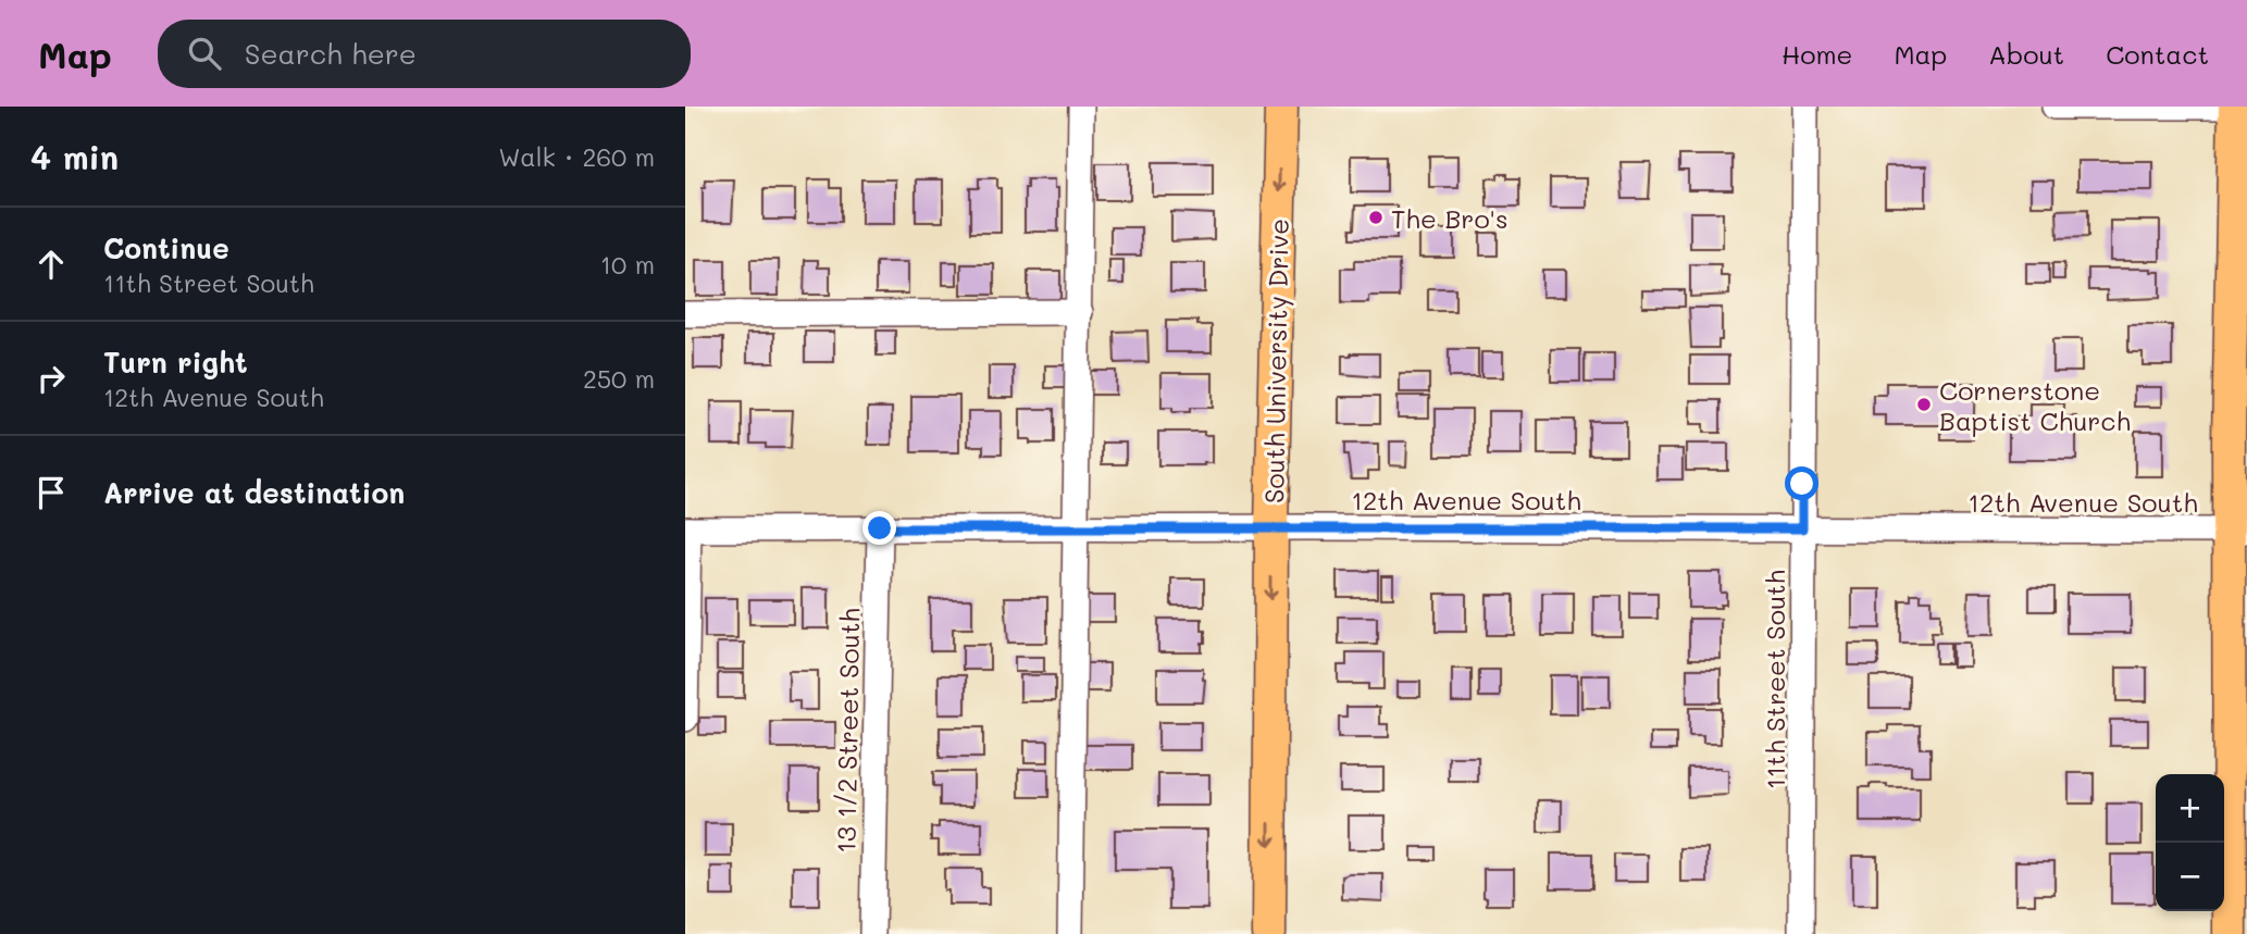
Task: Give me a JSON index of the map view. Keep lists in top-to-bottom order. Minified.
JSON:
{"streets":{"main road":["South University Drive"],"street":["12th Avenue South","11th Street South","13 1/2 Street South"]},"crossings":[["South University Drive","12th Avenue South"],["12th Avenue South","11th Street South"],["12th Avenue South","13 1/2 Street South"]],"one_way":["South University Drive"],"places":["The Bro's","Cornerstone Baptist Church"],"page":{"header":"Map","search":"Search here","nav":["Home","Map","About","Contact"],"heading":["4 min","Walk · 260 m"],"list":[["Continue","11th Street South","10 m"],["Turn right","12th Avenue South","250 m"],"Arrive at destination"],"map_buttons":["+","−"]}}
